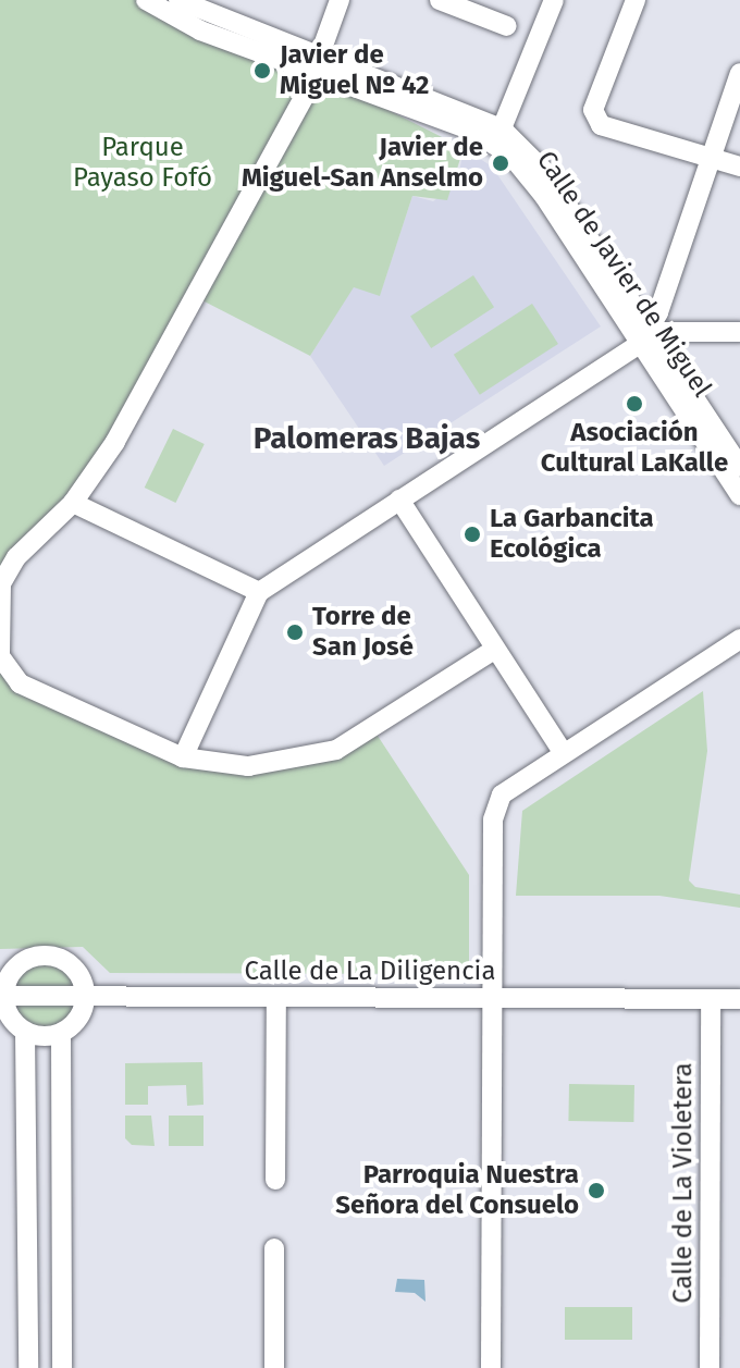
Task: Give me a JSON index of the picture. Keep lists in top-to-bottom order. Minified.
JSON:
{"streets":{"street":["Calle de Javier de Miguel","Calle de La Diligencia","Calle de La Violetera"]},"crossings":[["Calle de La Diligencia","Calle de La Violetera"]],"districts":["Palomeras Bajas"],"parks":["Parque Payaso Fofó"],"places":["Javier de Miguel Nº 42","Javier de Miguel-San Anselmo","Asociación Cultural LaKalle","La Garbancita Ecológica","Torre de San José","Parroquia Nuestra Señora del Consuelo"]}
